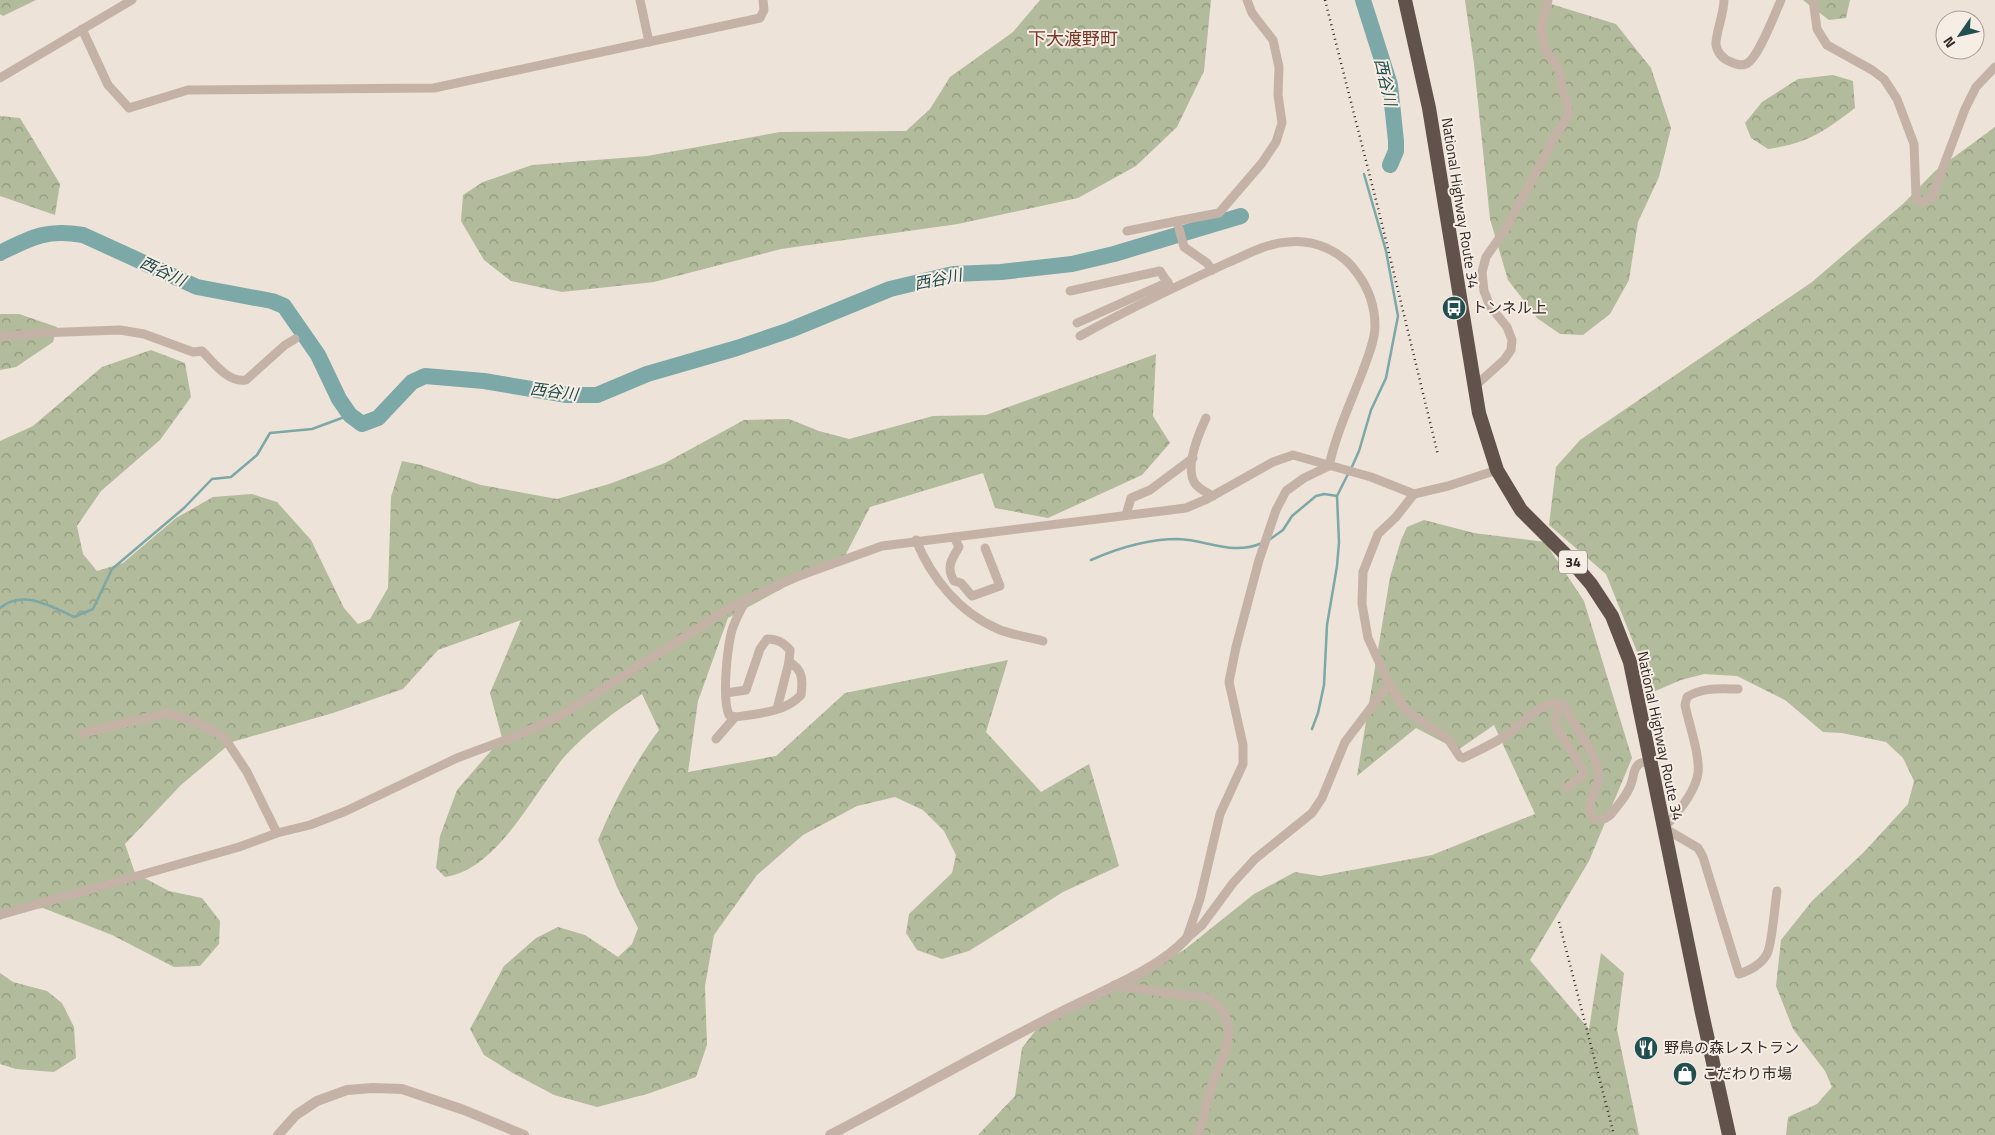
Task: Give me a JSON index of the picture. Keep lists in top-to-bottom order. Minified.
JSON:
{"streets":{"highway":["National Highway Route 34","34"]},"districts":["下大渡野町"],"water":["西谷川"],"places":{"bus stop":["トンネル上"],"restaurant":["野鳥の森レストラン"],"shop":["こだわり市場"]},"north":"bottom left"}
